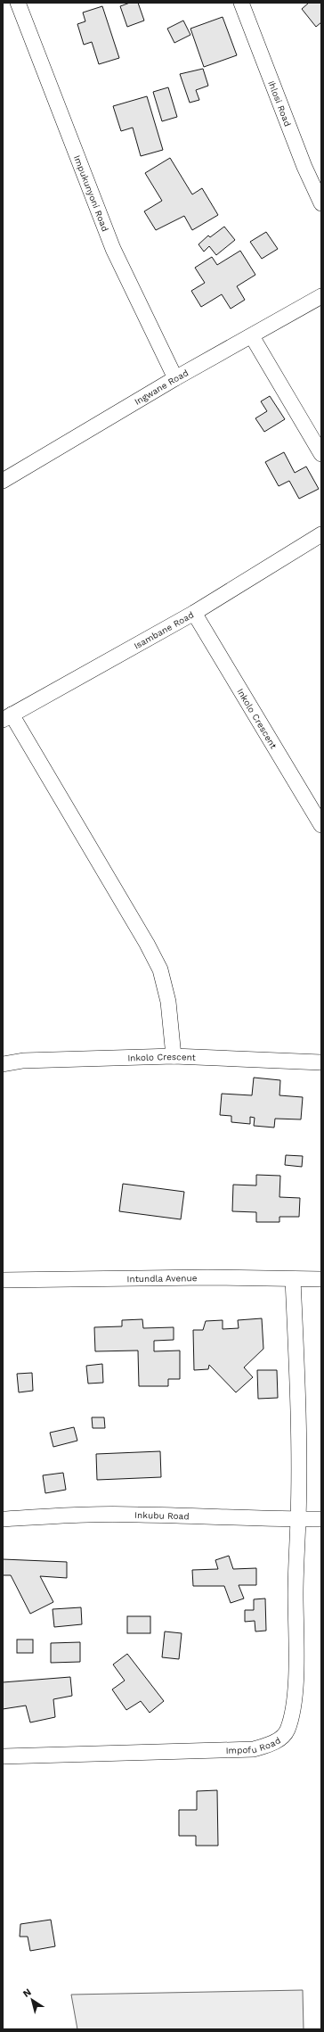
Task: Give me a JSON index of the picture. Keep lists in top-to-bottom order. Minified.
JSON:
{"streets":{"street":["Ihlosi Road","Impukunyoni Road","Ingwane Road","Isambane Road","Inkolo Crescent","Intundla Avenue","Inkubu Road","Impofu Road"]},"crossings":[["Impukunyoni Road","Ingwane Road"],["Isambane Road","Inkolo Crescent"],["Intundla Avenue","Impofu Road"],["Inkubu Road","Impofu Road"]],"north":"top left"}
